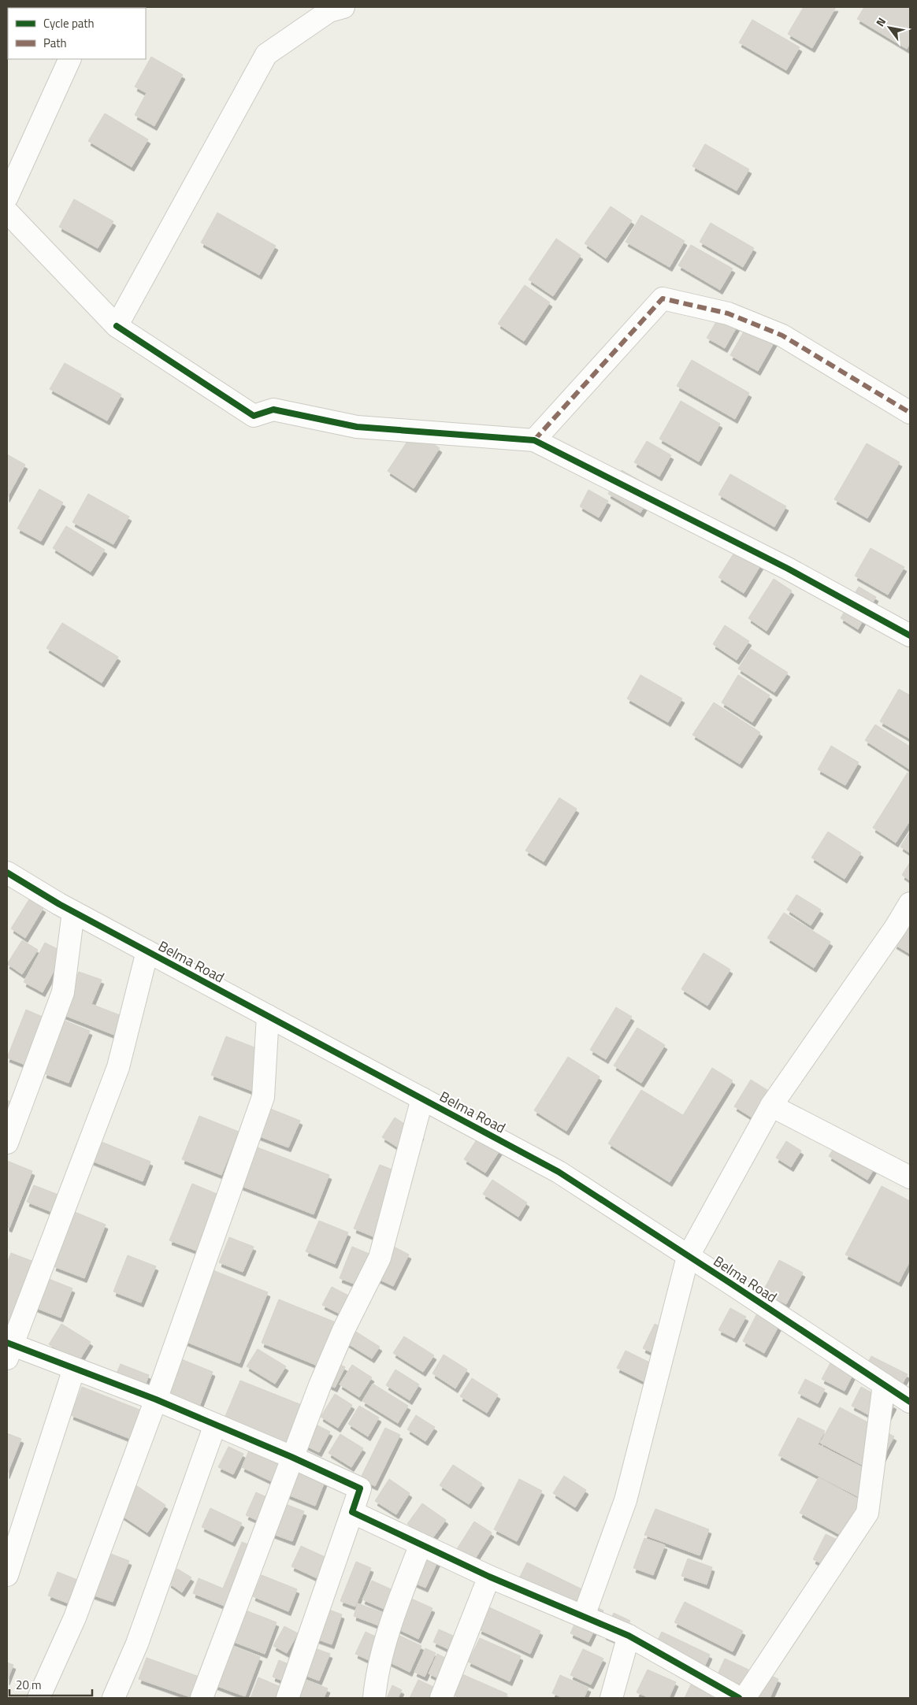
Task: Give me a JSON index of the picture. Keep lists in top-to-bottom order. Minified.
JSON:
{"streets":{"street":["Belma Road"]},"legend":["Cycle path","Path"],"scale_bar":"20 m","north":"top left"}
